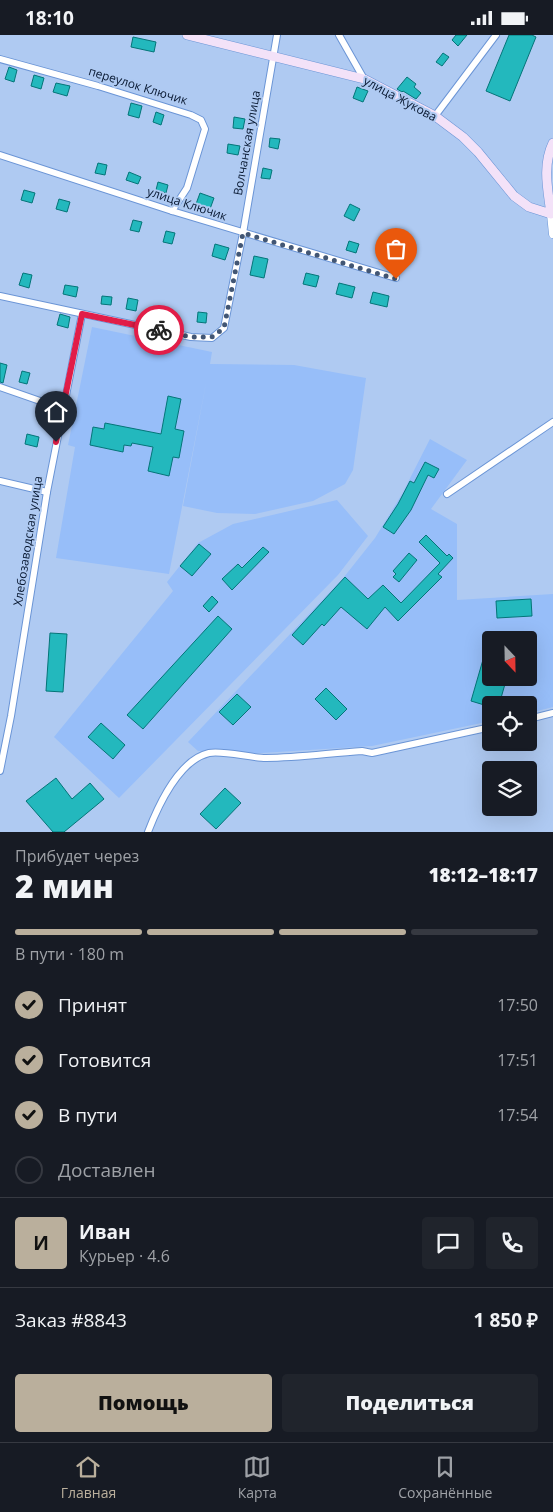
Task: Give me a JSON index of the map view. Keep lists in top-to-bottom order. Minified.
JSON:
{"streets":{"main road":["улица Жукова"],"street":["переулок Ключик","Волчанская улица","улица Ключик","Хлебозаводская улица"]},"crossings":[["переулок Ключик","улица Ключик"],["улица Жукова","Волчанская улица"],["Волчанская улица","улица Ключик"],["Волчанская улица","Хлебозаводская улица"]],"north":"bottom","page":{"status":"18:10","heading":["2 мин","Прибудет через","18:12–18:17"],"panel":["Иван","Курьер · 4.6","Заказ #8843","1 850 ₽"],"bar":"В пути · 180 m","list":[["Принят","17:50"],["Готовится","17:51"],["В пути","17:54"],"Доставлен"],"round":"И","buttons":["Помощь","Поделиться"],"tabs":["Главная","Карта","Сохранённые"]}}
